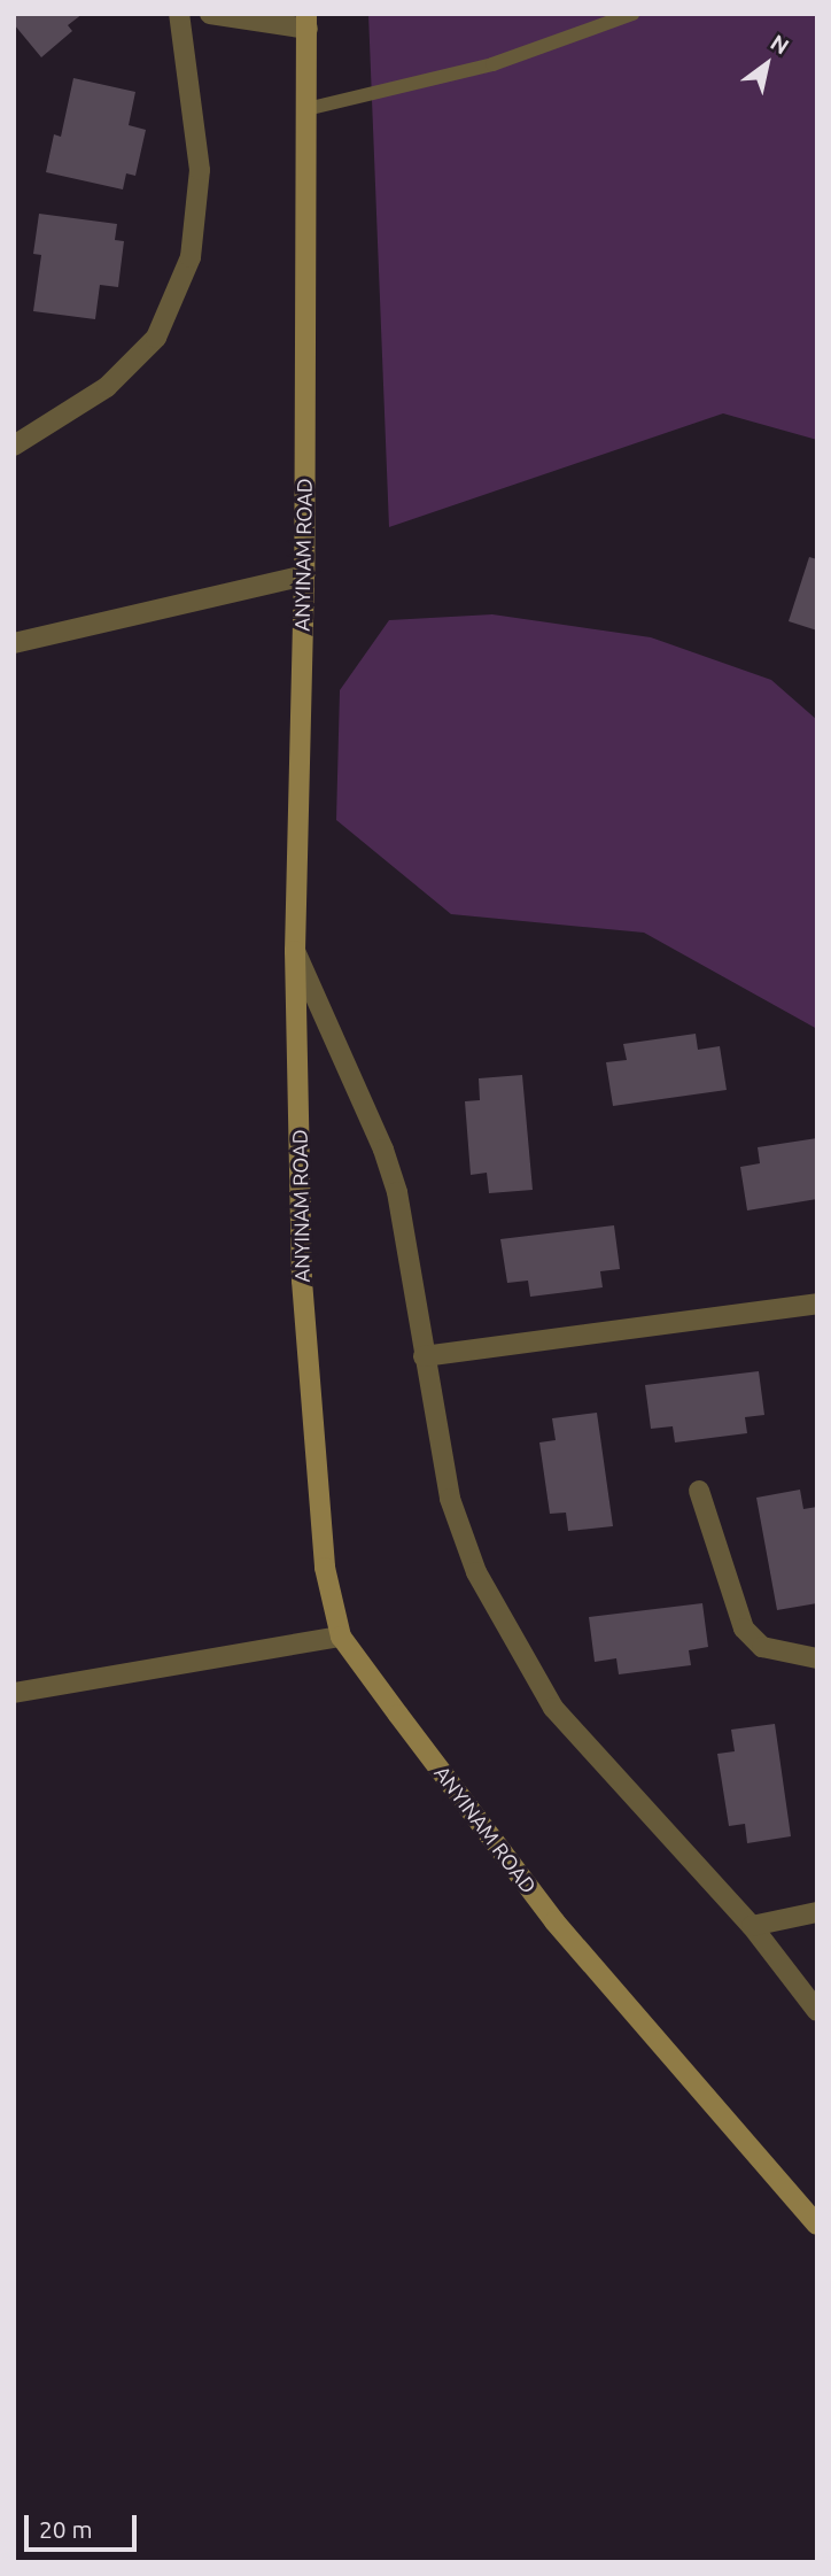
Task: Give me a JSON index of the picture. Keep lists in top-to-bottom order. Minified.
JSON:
{"streets":{"street":["ANYINAM ROAD"]},"scale_bar":"20 m","north":"top right"}
